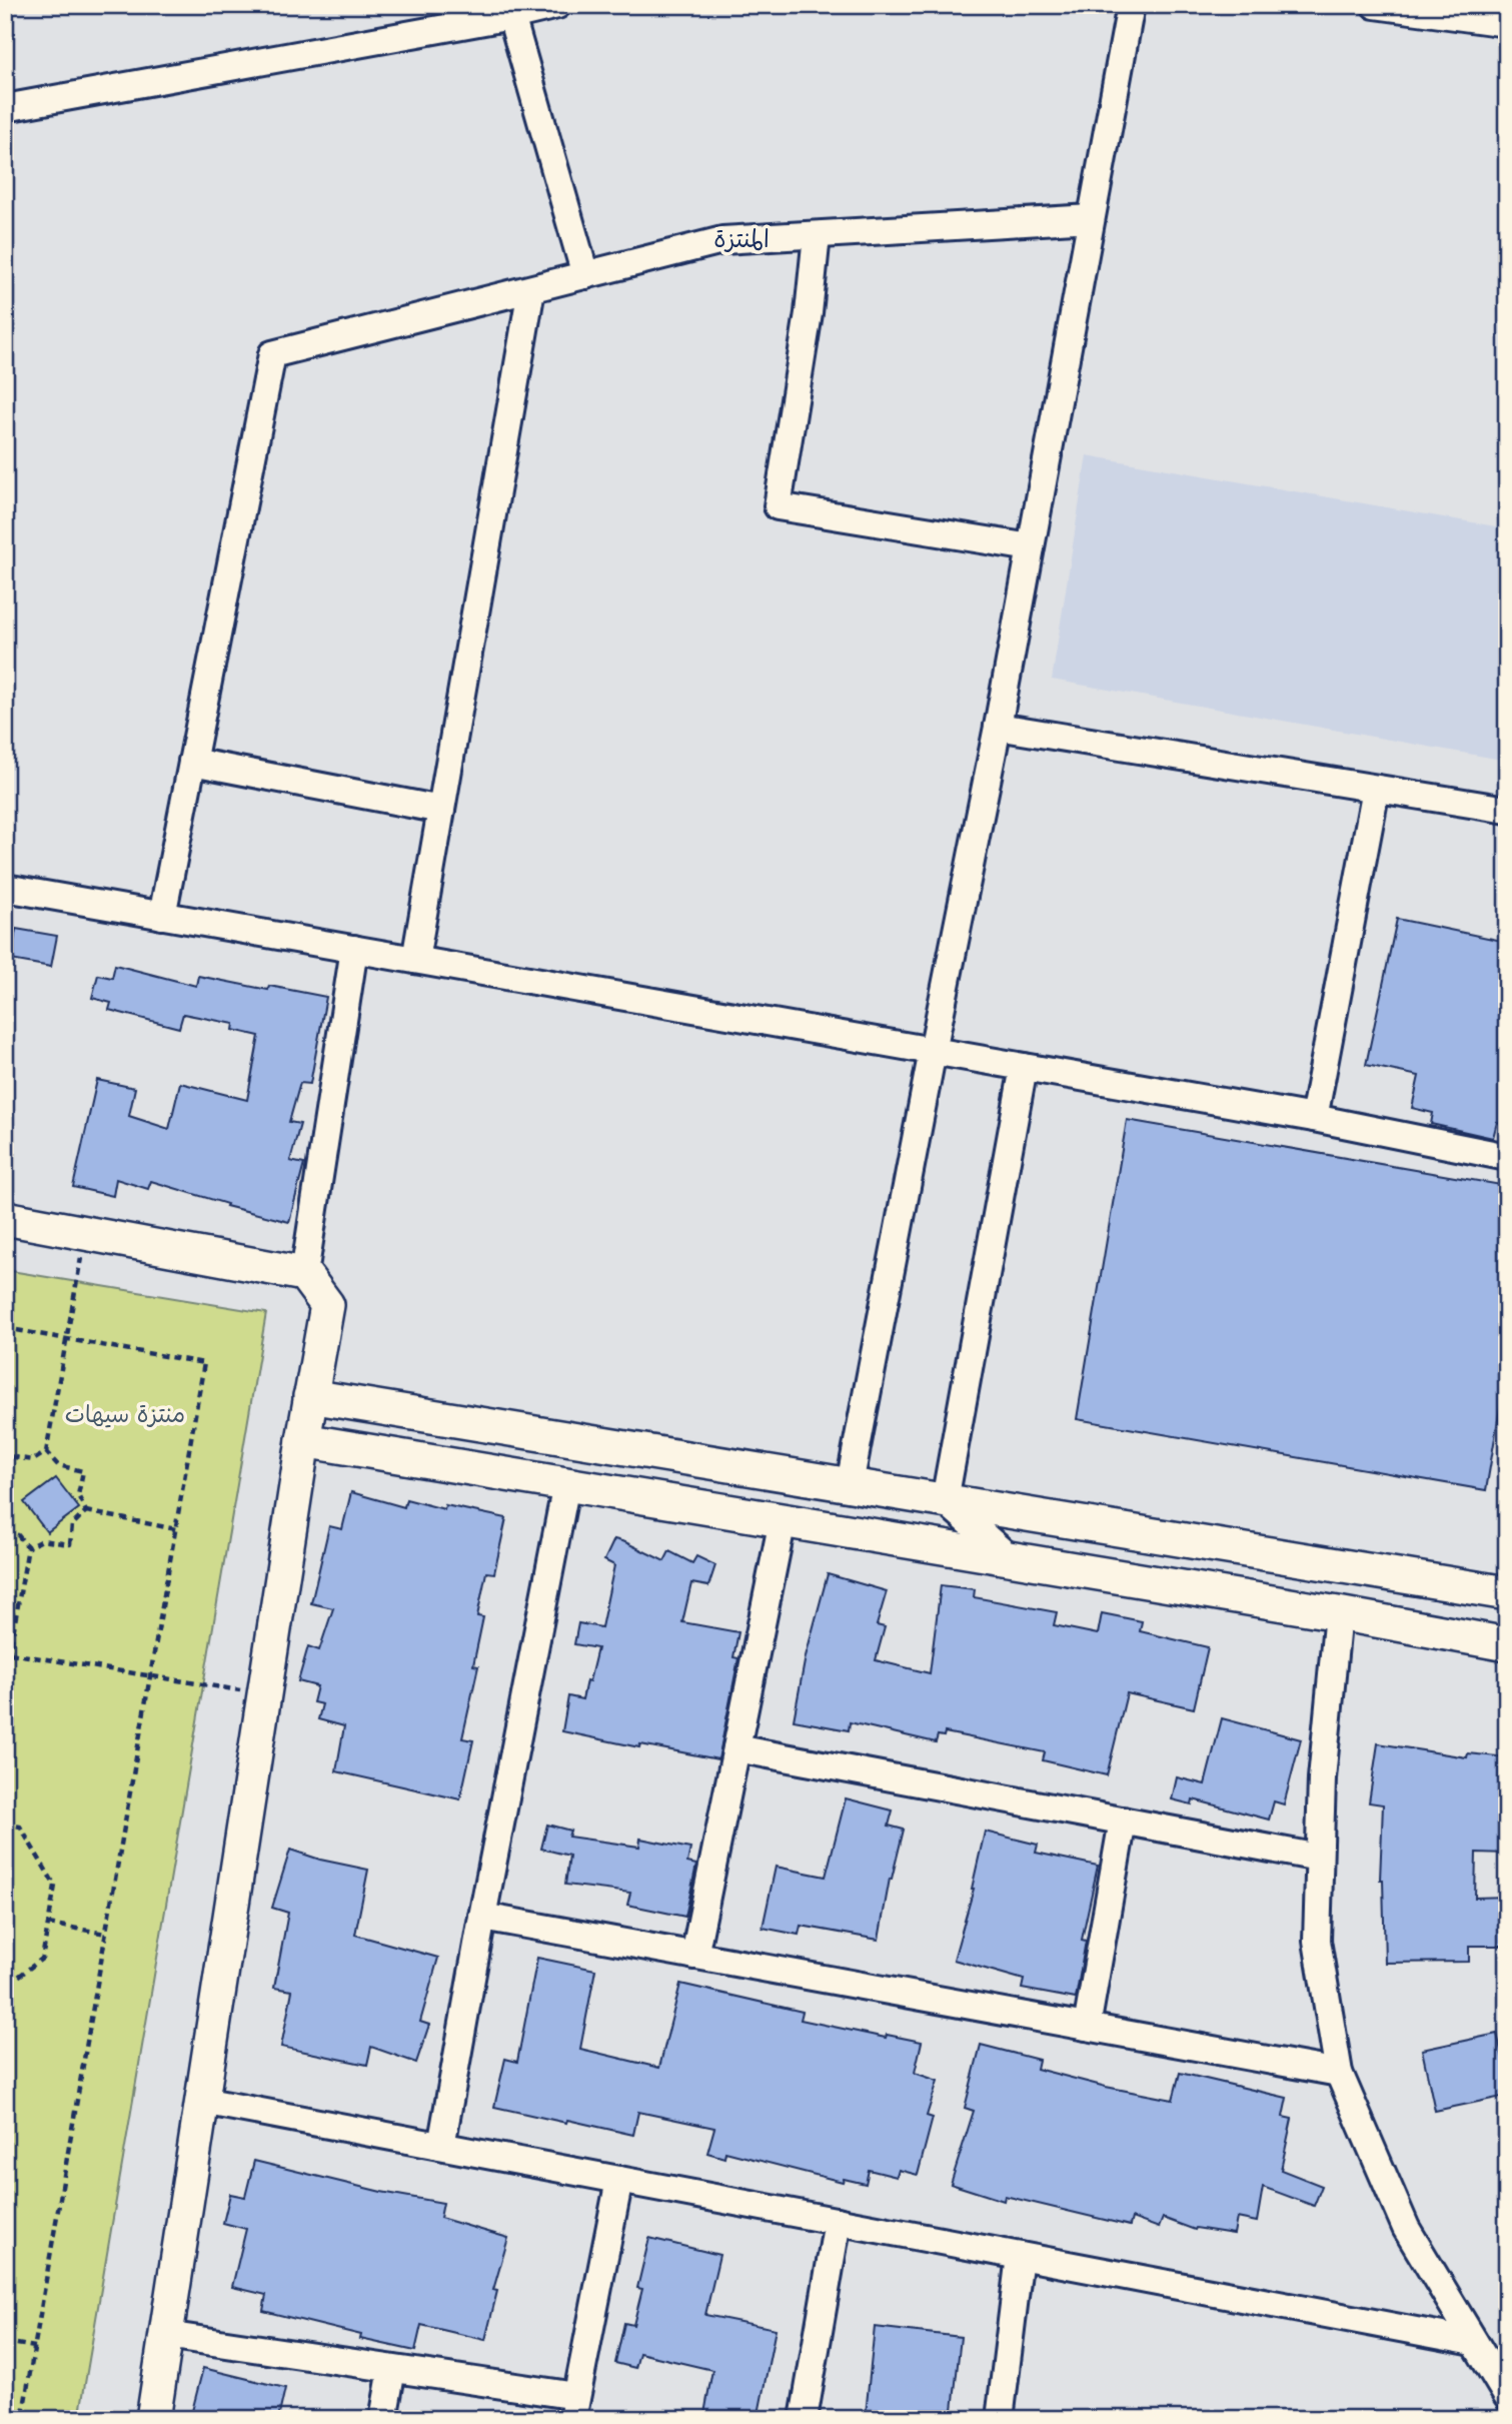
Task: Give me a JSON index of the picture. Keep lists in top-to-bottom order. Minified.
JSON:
{"districts":["المنتزة"],"parks":["منتزة سيهات"]}
